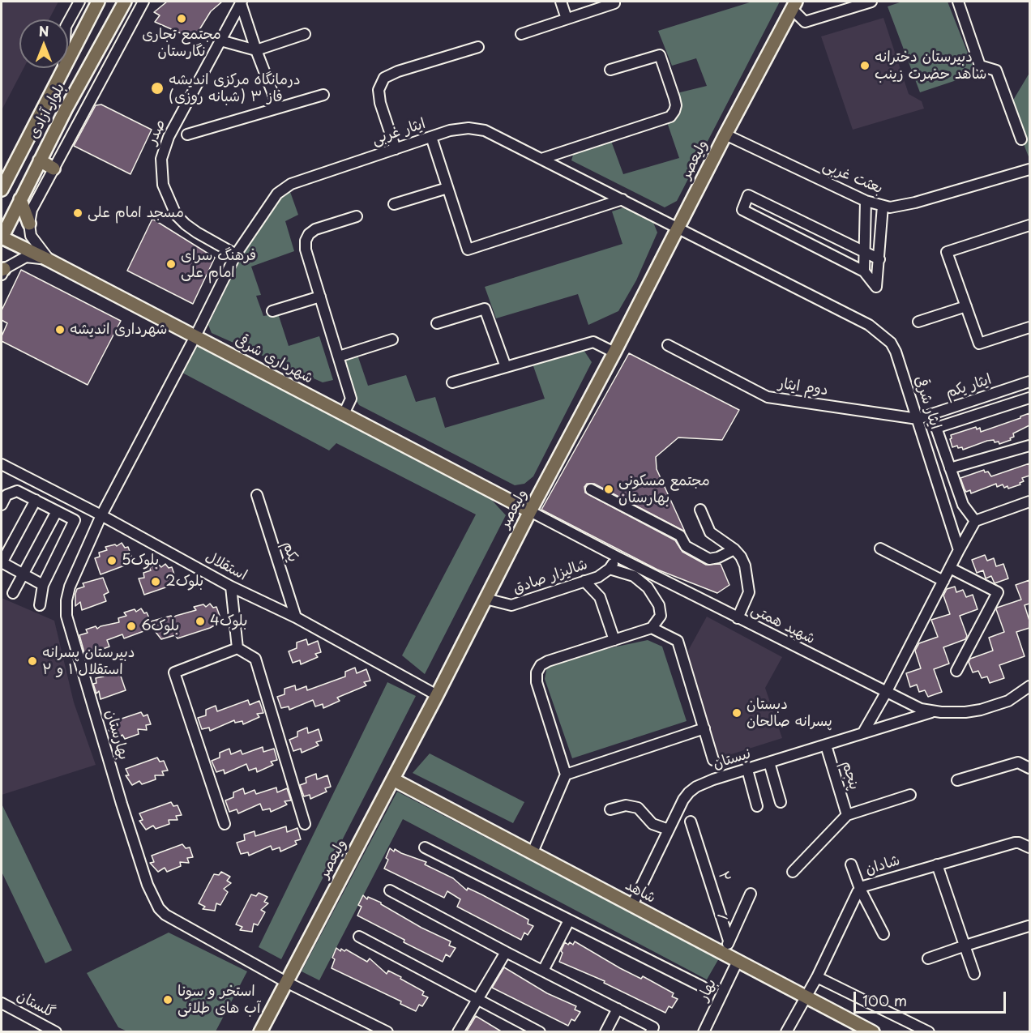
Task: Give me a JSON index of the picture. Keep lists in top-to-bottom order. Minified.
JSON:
{"streets":{"main road":["بلوار آزادی","ولیعصر","شهرداری شرقی","شاهد"],"street":["صدر","ایثار غربی","بعثت غربی","ایثار یکم","دوم ایثار","ایثار شرقی","یکم","استقلال","شالیزار صادق","شهید همتی","بهارستان","نيستان","پنجم","شادان","۲","۱","بهار","گلستان"]},"crossings":[["بلوار آزادی","شهرداری شرقی"],["صدر","ایثار غربی"],["ایثار غربی","ولیعصر"],["ایثار غربی","شهرداری شرقی"],["ایثار غربی","ایثار شرقی"],["ایثار غربی","بهارستان"],["ولیعصر","بعثت غربی"],["ولیعصر","شهرداری شرقی"],["ولیعصر","ایثار شرقی"],["ولیعصر","استقلال"],["ولیعصر","شالیزار صادق"],["ولیعصر","شهید همتی"],["ولیعصر","بهارستان"],["ولیعصر","شاهد"],["شهرداری شرقی","شهید همتی"],["شهرداری شرقی","بهارستان"],["ایثار یکم","دوم ایثار"],["ایثار یکم","ایثار شرقی"],["دوم ایثار","ایثار شرقی"],["یکم","استقلال"],["استقلال","بهارستان"],["شالیزار صادق","شهید همتی"],["شهید همتی","نيستان"],["نيستان","پنجم"],["نيستان","شاهد"],["شادان","شاهد"],["۲","۱"],["شاهد","۱"],["شاهد","بهار"]],"places":["مجتمع تجاری نگارستان","دبیرستان دخترانه شاهد حضرت زینب","درمانگاه مرکزی اندیشه فاز ۳ (شبانه روزی)","مسجد امام علی","فرهنگ سرای امام علی","شهرداری اندیشه","مجتمع مسکونی بهارستان","بلوک5","بلوک2","بلوک4","بلوک6","دبیرستان پسرانه استقلال ۱ و ۲","دبستان پسرانه صالحان","استخر و سونا آب های طلائی"],"scale_bar":"100 m","north":"top"}
